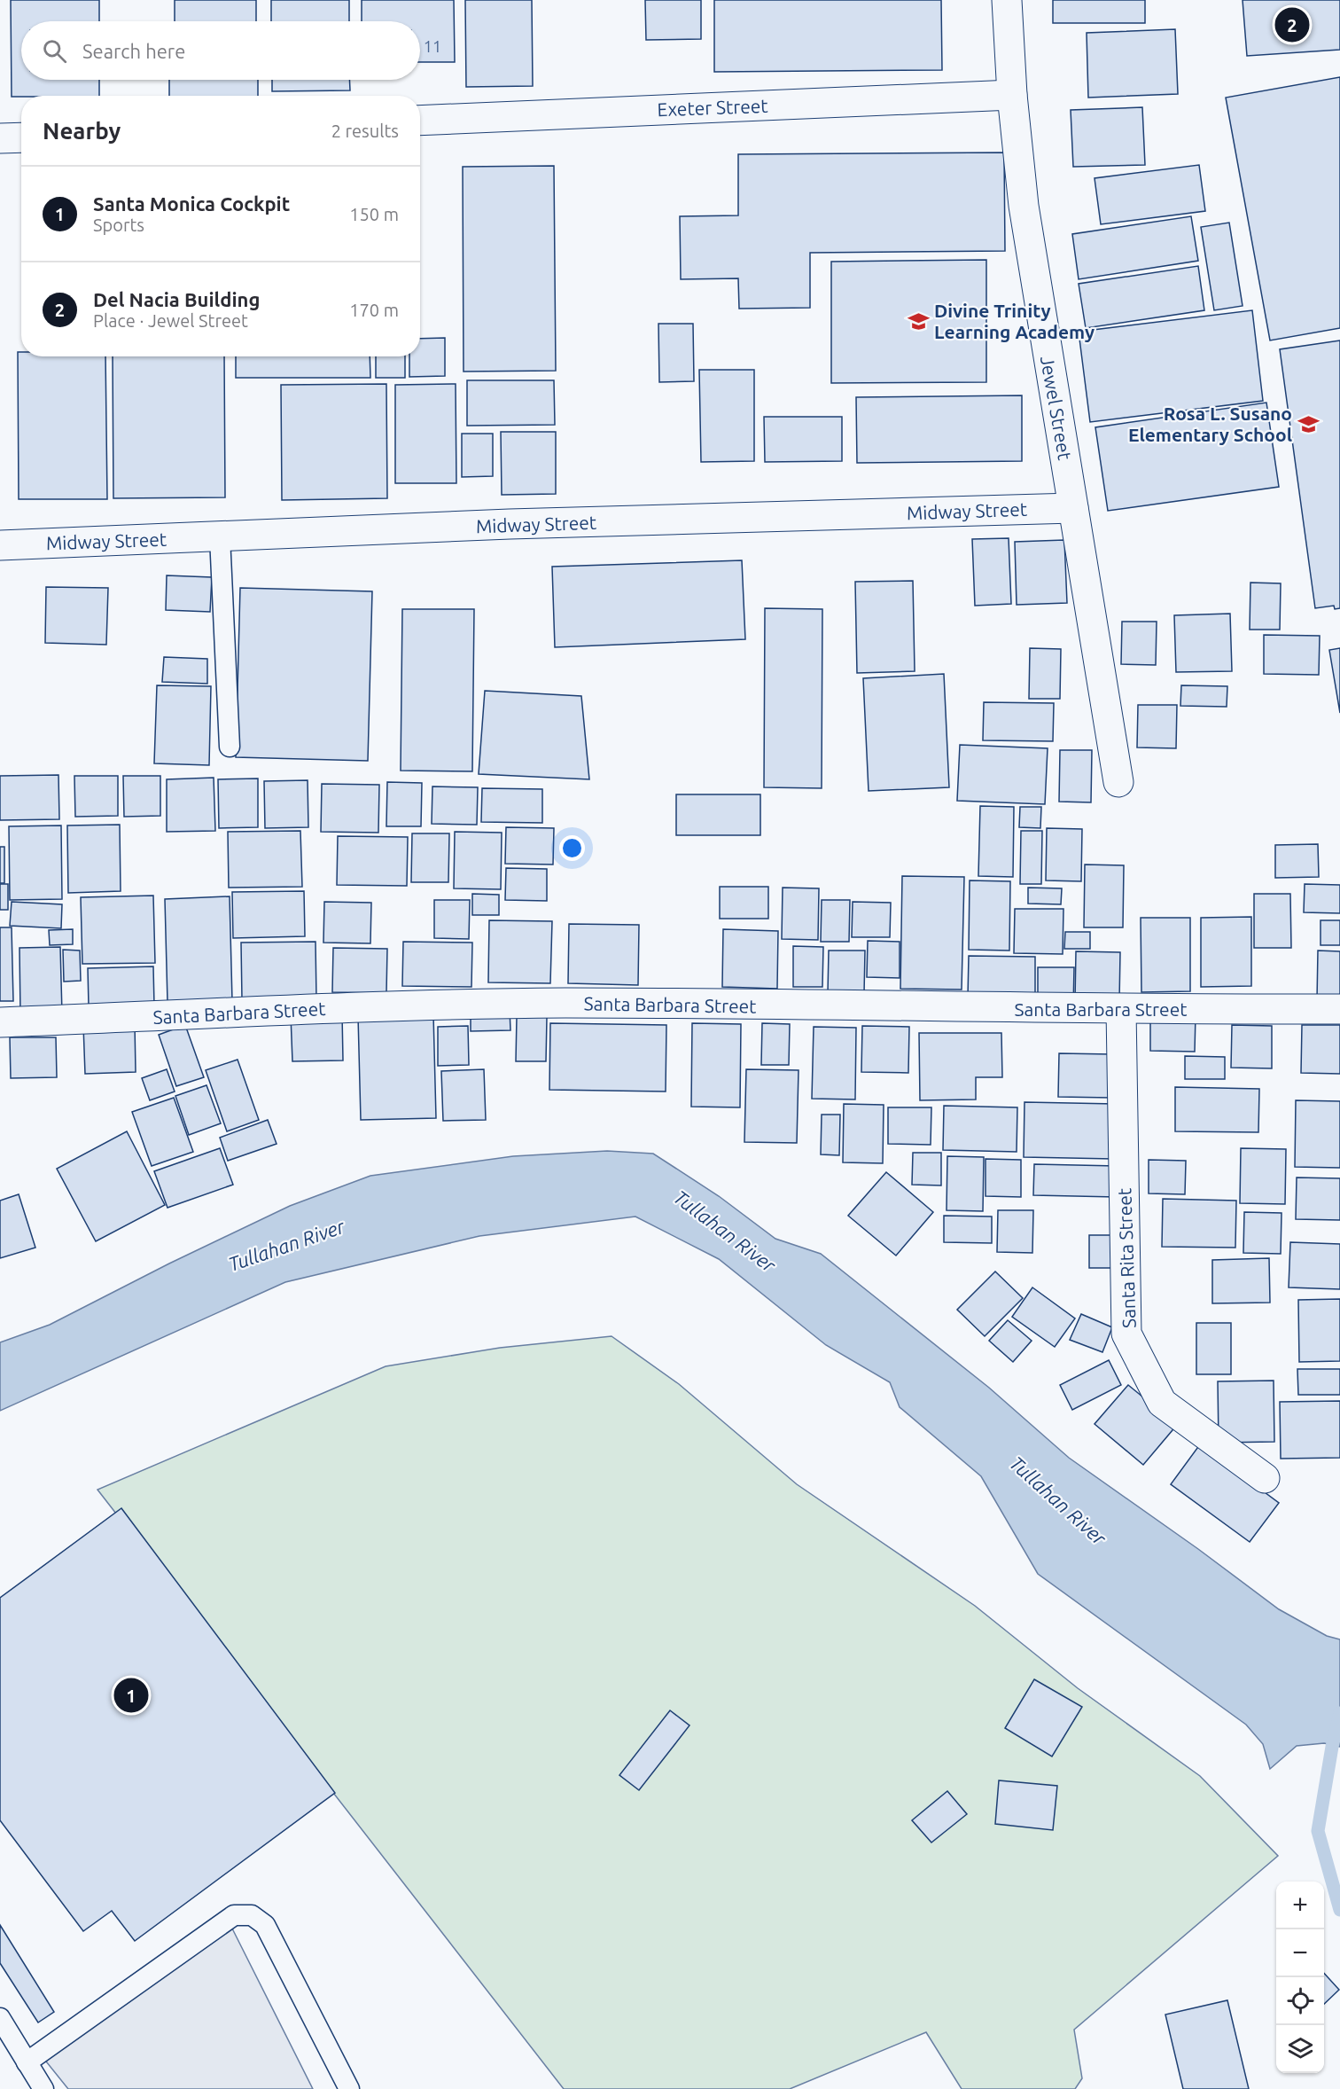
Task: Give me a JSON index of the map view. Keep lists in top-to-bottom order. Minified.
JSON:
{"streets":{"street":["Exeter Street","Jewel Street","Midway Street","Santa Barbara Street","Santa Rita Street"]},"crossings":[["Exeter Street","Jewel Street"],["Jewel Street","Midway Street"],["Santa Barbara Street","Santa Rita Street"]],"water":["Tullahan River"],"places":{"school or university":["Divine Trinity Learning Academy","Rosa L. Susano Elementary School"]},"house_numbers":["11"],"page":{"pins":["2","1"],"search":"Search here","heading":["Nearby","2 results"],"list":[{"mark":"1","name":"Santa Monica Cockpit","note":"Sports","value":"150 m"},{"mark":"2","name":"Del Nacia Building","note":"Place · Jewel Street","value":"170 m"}],"map_buttons":["+","−"]}}
